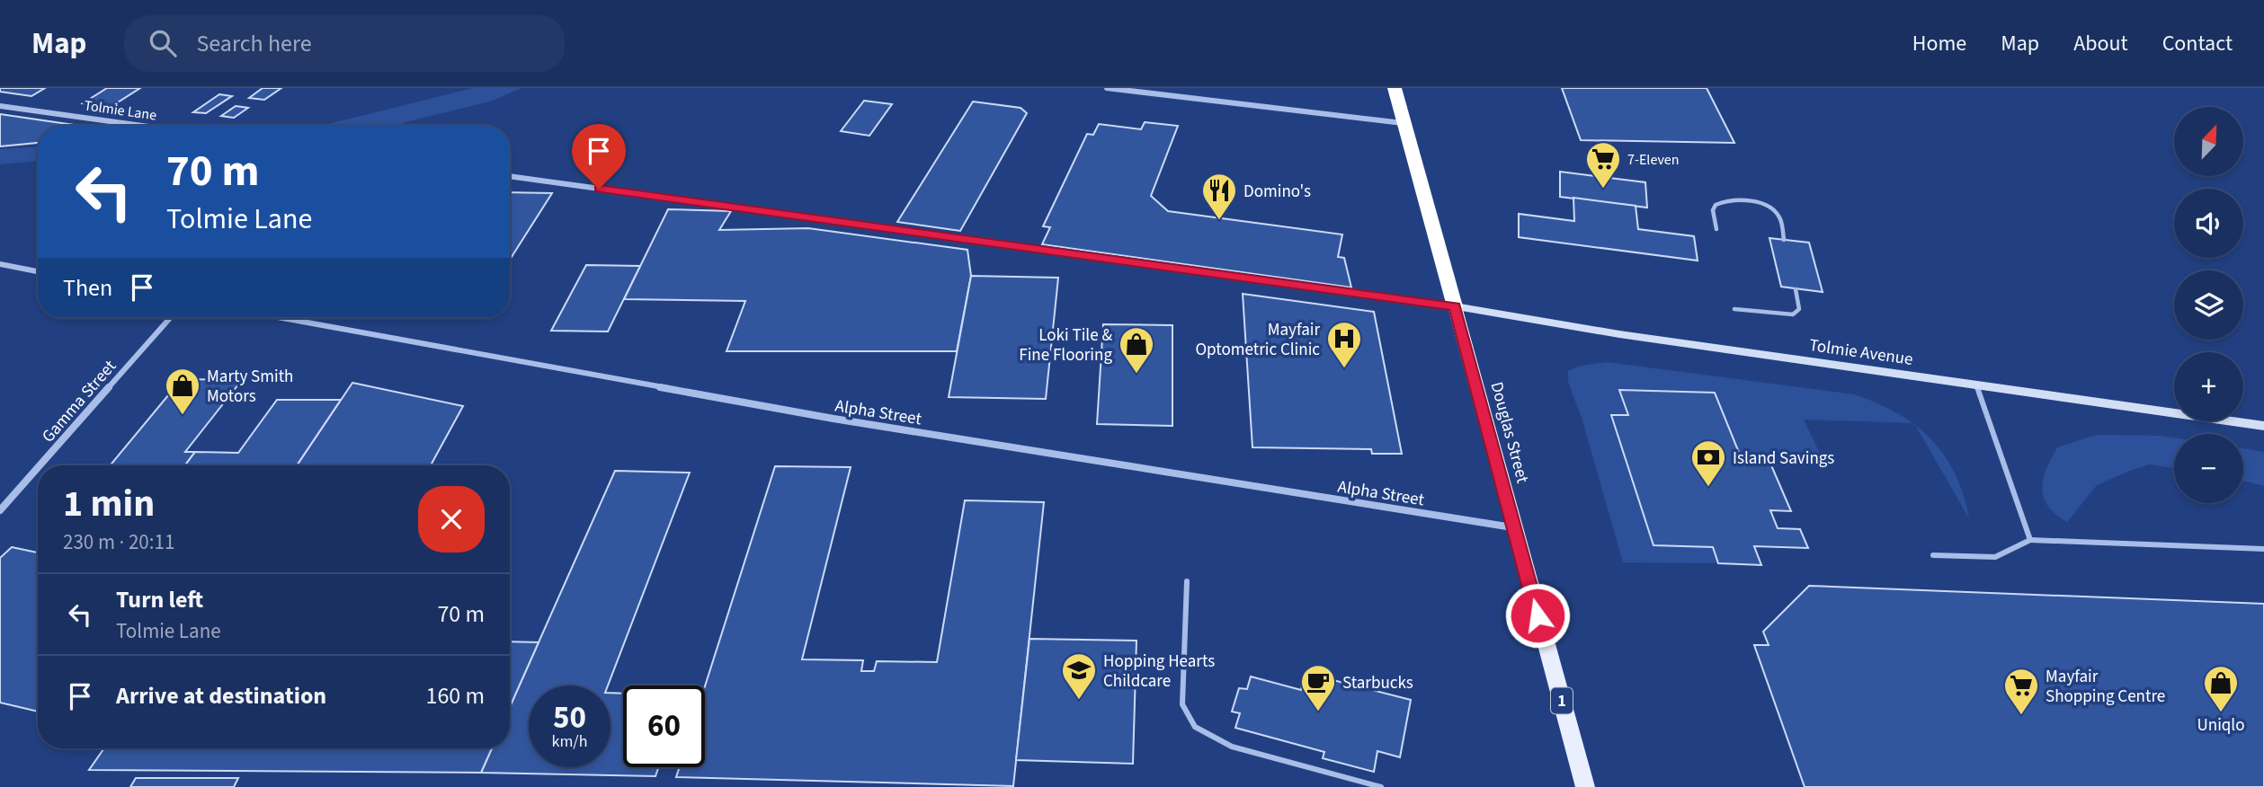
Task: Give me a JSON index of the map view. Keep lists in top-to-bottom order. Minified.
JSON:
{"streets":{"highway":["Douglas Street","1"],"street":["Tolmie Lane","Tolmie Avenue","Gamma Street","Alpha Street"]},"crossings":[["Tolmie Avenue","Douglas Street"],["Alpha Street","Douglas Street"]],"places":{"supermarket":["7-Eleven","Mayfair Shopping Centre"],"restaurant":["Domino's"],"hospital":["Mayfair Optometric Clinic"],"shop":["Loki Tile & Fine Flooring","Marty Smith Motors","Uniqlo"],"bank":["Island Savings"],"school or university":["Hopping Hearts Childcare"],"cafe":["Starbucks"]},"north":"top right","page":{"header":"Map","search":"Search here","nav":["Home","Map","About","Contact"],"map_buttons":["+","−"],"turn":["70 m","Tolmie Lane"],"then":"Then","heading":["1 min","230 m · 20:11"],"list":[{"name":"Turn left","note":"Tolmie Lane","value":"70 m"},{"name":"Arrive at destination","value":"160 m"}],"speed":"50 km/h","limit":"60"}}
